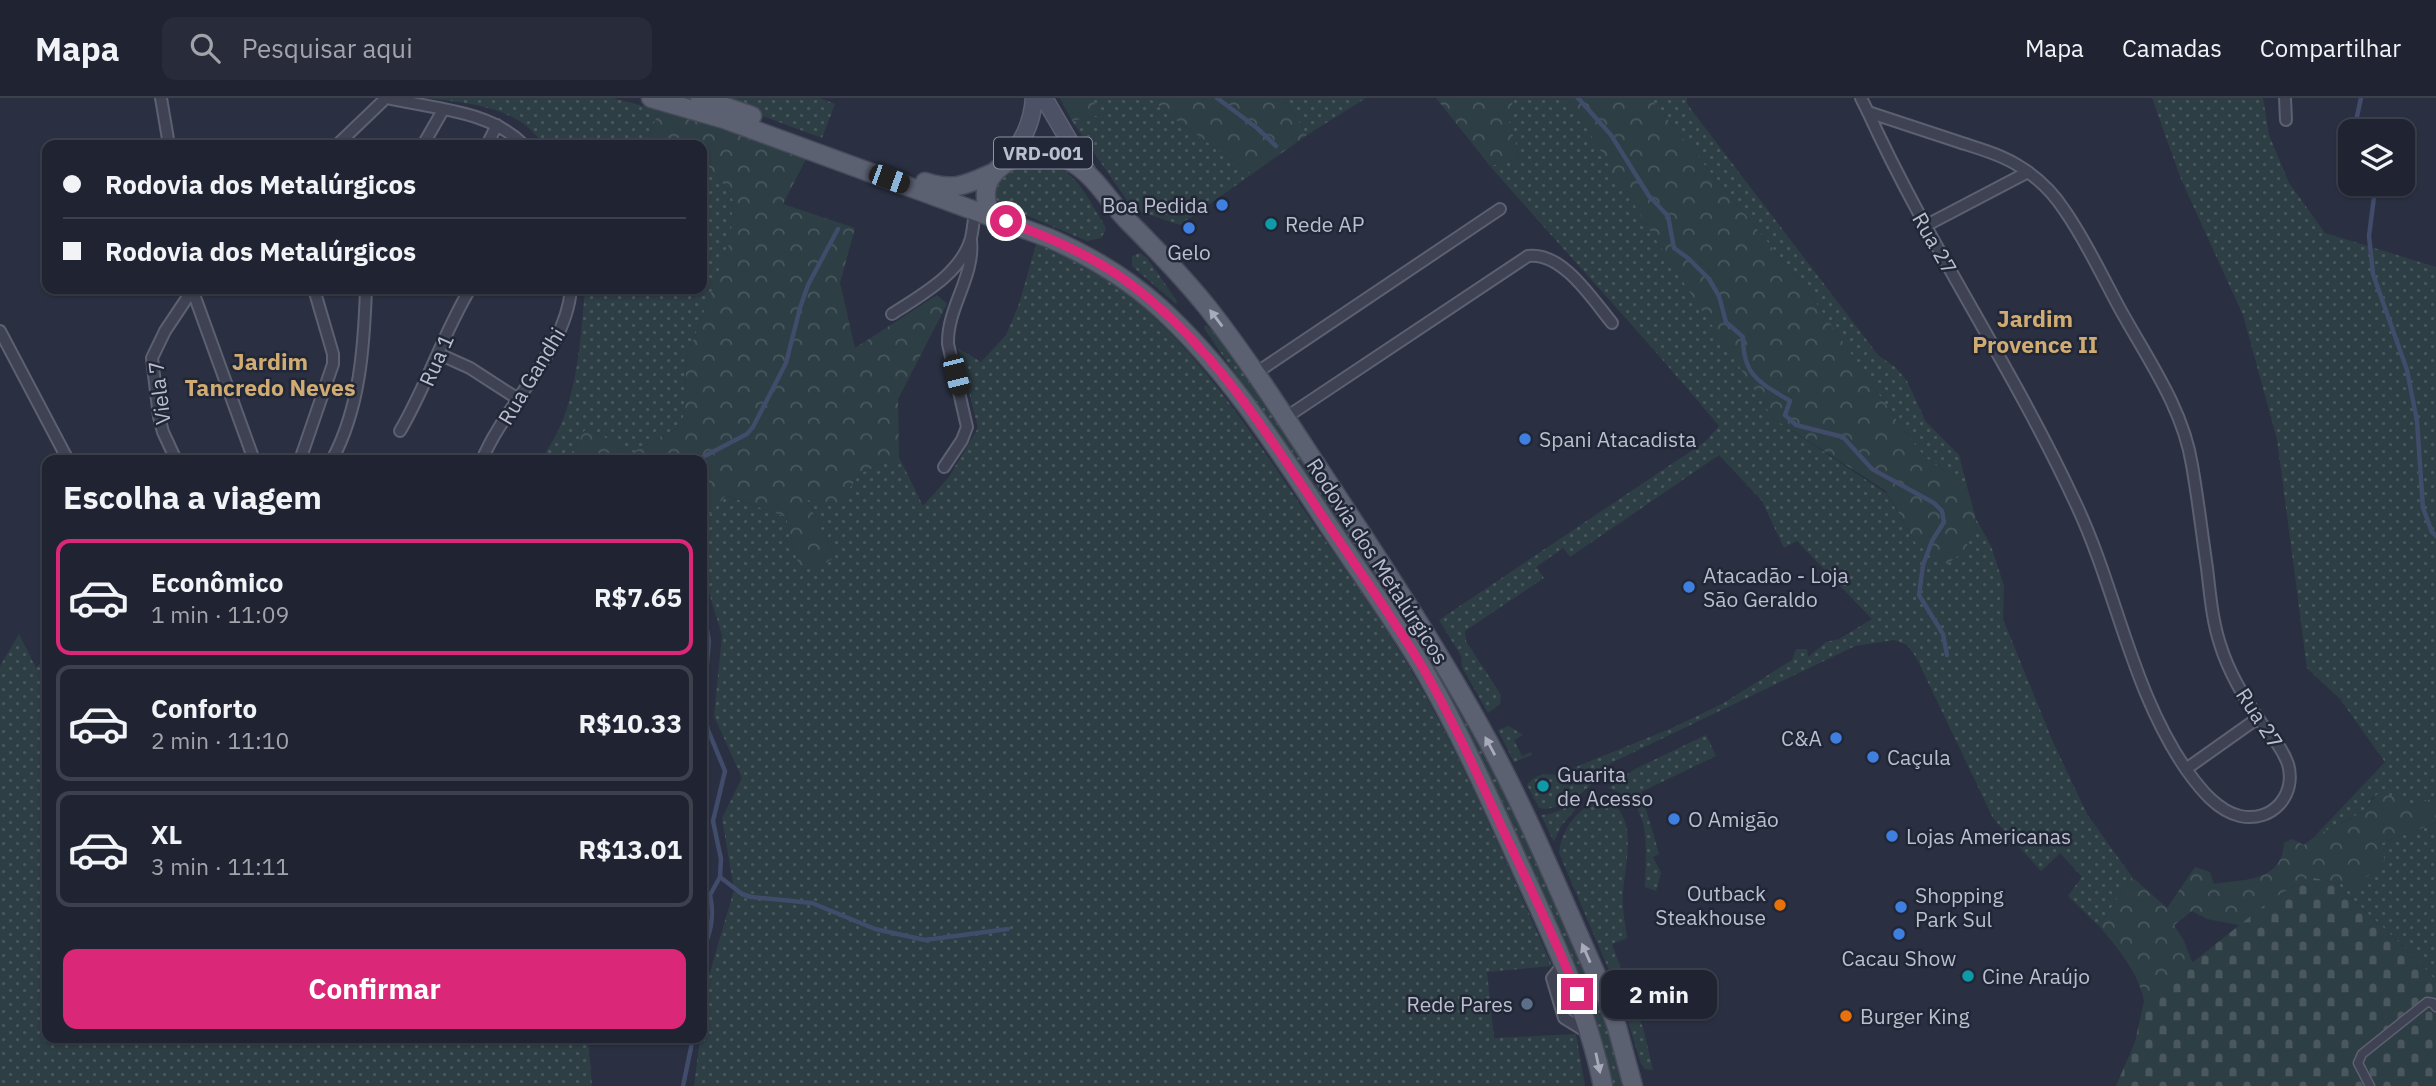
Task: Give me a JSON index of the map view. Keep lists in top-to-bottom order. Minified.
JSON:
{"streets":{"main road":["VRD-001","Rodovia dos Metalúrgicos"],"street":["Rua 27","Rua 1","Rua Gandhi","Viela 7"]},"crossings":[["VRD-001","Rodovia dos Metalúrgicos"]],"districts":["Jardim Provence II","Jardim Tancredo Neves"],"places":["Boa Pedida","Rede AP","Gelo","Spani Atacadista","Atacadão - Loja São Geraldo","C&A","Caçula","Guarita de Acesso","O Amigão","Lojas Americanas","Outback Steakhouse","Shopping Park Sul","Cacau Show","Cine Araújo","Rede Pares","Burger King"],"page":{"header":"Mapa","search":"Pesquisar aqui","nav":["Mapa","Camadas","Compartilhar"],"banner":["Rodovia dos Metalúrgicos","Rodovia dos Metalúrgicos"],"heading":"Escolha a viagem","list":[{"name":"Econômico","note":"1 min · 11:09","value":"R$7.65"},{"name":"Conforto","note":"2 min · 11:10","value":"R$10.33"},{"name":"XL","note":"3 min · 11:11","value":"R$13.01"}],"buttons":"Confirmar","bubble":"2 min"}}
